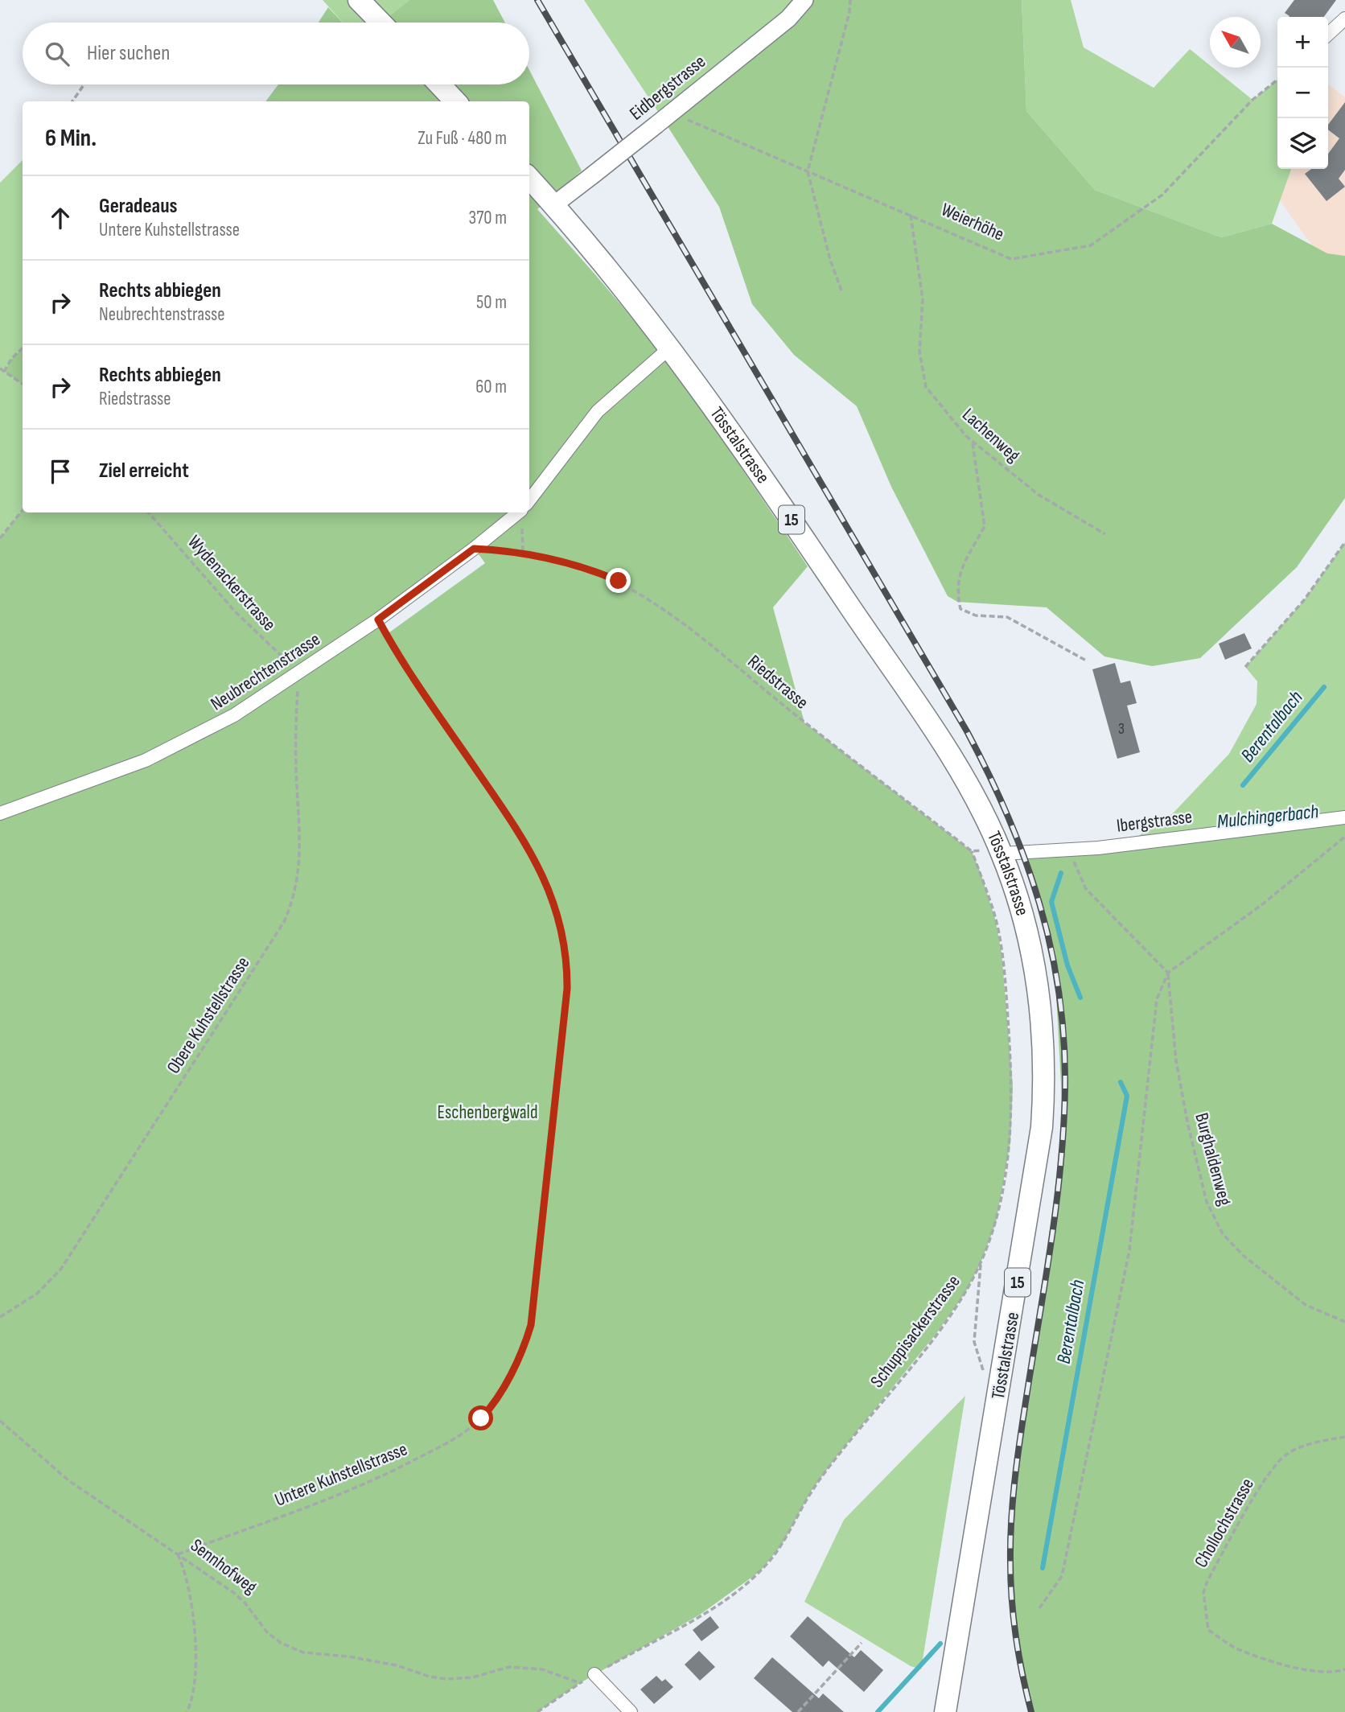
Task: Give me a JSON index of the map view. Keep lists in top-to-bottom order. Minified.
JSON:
{"streets":{"main road":["Tösstalstrasse","15"],"street":["Eidbergstrasse","Neubrechtenstrasse","Ibergstrasse"],"path":["Weierhöhe","Lachenweg","Wydenackerstrasse","Riedstrasse","Obere Kuhstellstrasse","Burghaldenweg","Schuppisackerstrasse","Untere Kuhstellstrasse","Chollochstrasse","Sennhofweg"]},"crossings":[["Eidbergstrasse","Weierhöhe"],["Eidbergstrasse","Tösstalstrasse"],["Weierhöhe","Lachenweg"],["Tösstalstrasse","Ibergstrasse"],["Wydenackerstrasse","Neubrechtenstrasse"],["Wydenackerstrasse","Obere Kuhstellstrasse"],["Neubrechtenstrasse","Riedstrasse"],["Neubrechtenstrasse","Obere Kuhstellstrasse"],["Neubrechtenstrasse","Untere Kuhstellstrasse"],["Riedstrasse","Schuppisackerstrasse"],["Untere Kuhstellstrasse","Sennhofweg"]],"water":["Berentalbach","Mulchingerbach"],"parks":["Eschenbergwald"],"house_numbers":["3"],"north":"top left","page":{"map_buttons":["+","−"],"search":"Hier suchen","heading":["6 Min.","Zu Fuß · 480 m"],"list":[["Geradeaus","Untere Kuhstellstrasse","370 m"],["Rechts abbiegen","Neubrechtenstrasse","50 m"],["Rechts abbiegen","Riedstrasse","60 m"],"Ziel erreicht"]}}
